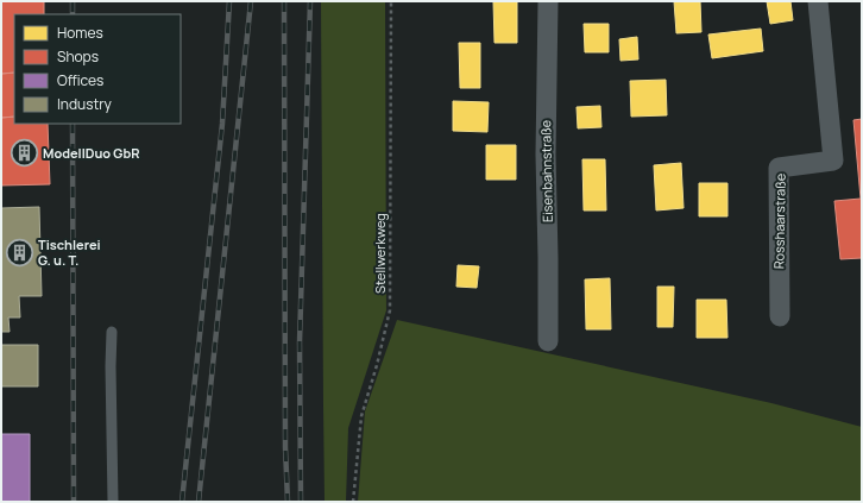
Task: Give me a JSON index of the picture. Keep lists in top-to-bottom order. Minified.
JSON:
{"streets":{"street":["Eisenbahnstraße","Rosshaarstraße"],"path":["Stellwerkweg"]},"places":{"building":["ModellDuo GbR","Tischlerei G. u. T."]},"legend":["Homes","Shops","Offices","Industry"]}
